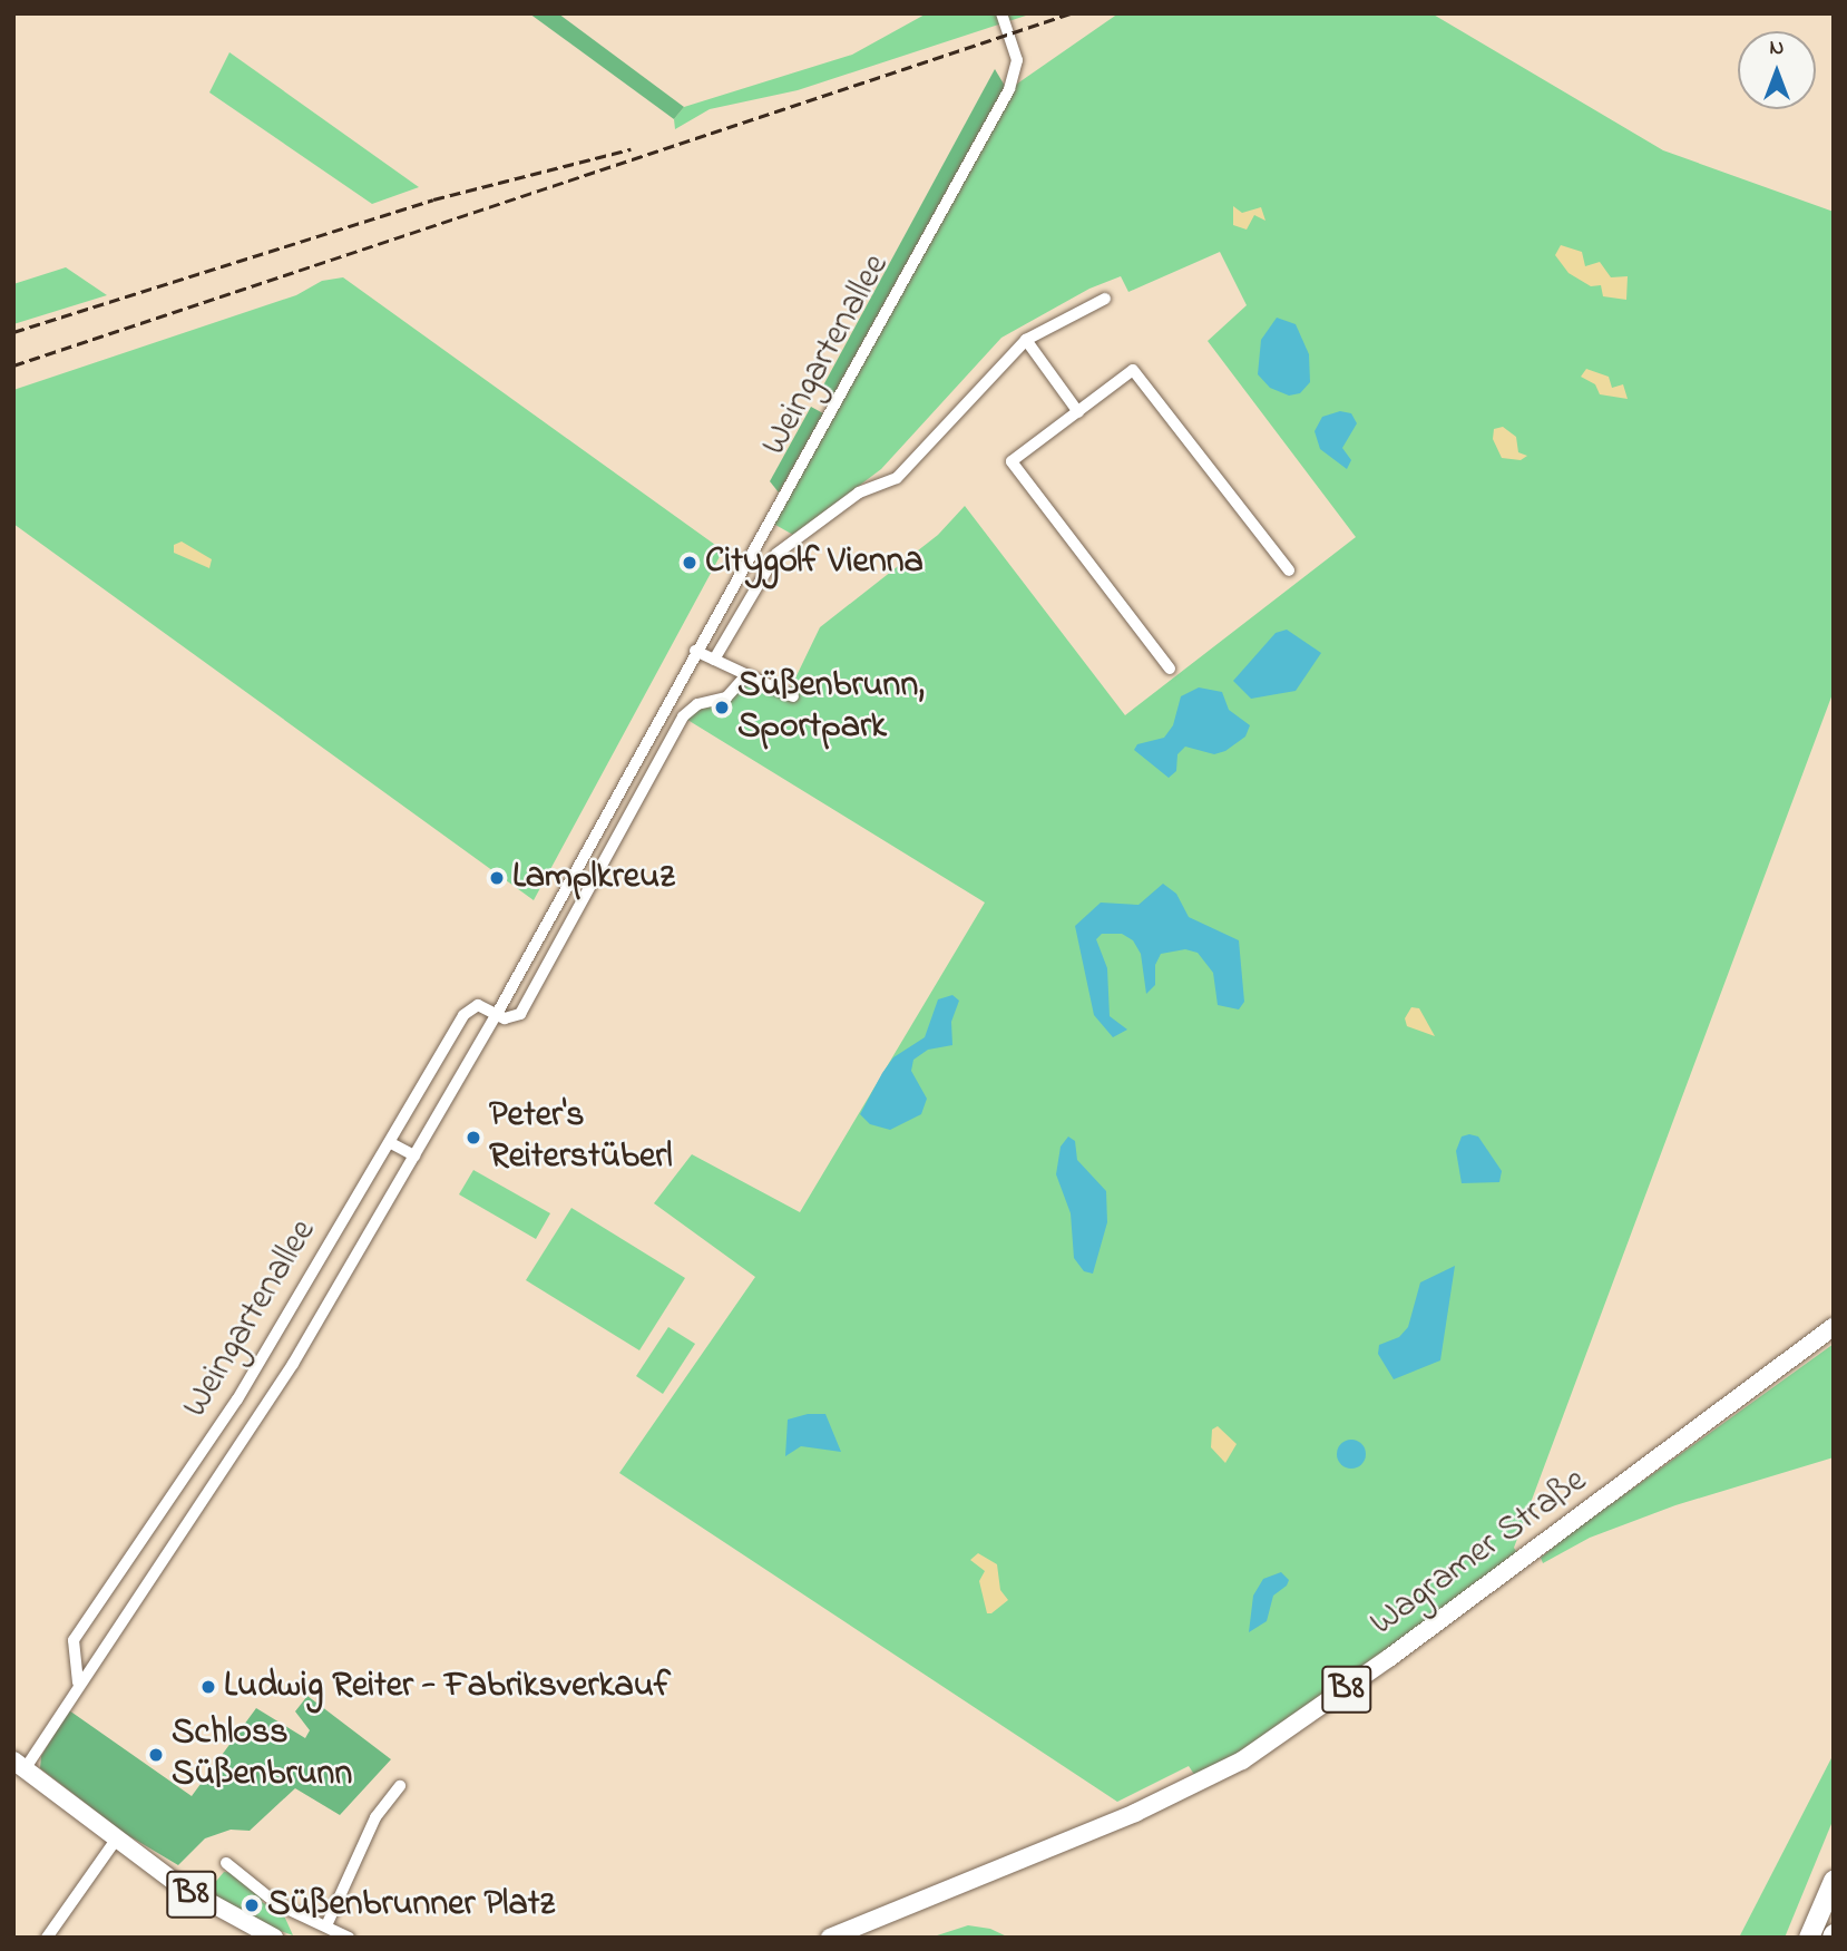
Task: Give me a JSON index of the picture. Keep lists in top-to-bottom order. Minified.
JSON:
{"streets":{"main road":["Wagramer Straße","B8"],"street":["Weingartenallee"]},"crossings":[["Weingartenallee","B8"]],"places":["Citygolf Vienna","Süßenbrunn, Sportpark","Lamplkreuz","Peter's Reiterstüberl","Ludwig Reiter - Fabriksverkauf","Schloss Süßenbrunn","Süßenbrunner Platz"],"north":"top"}
